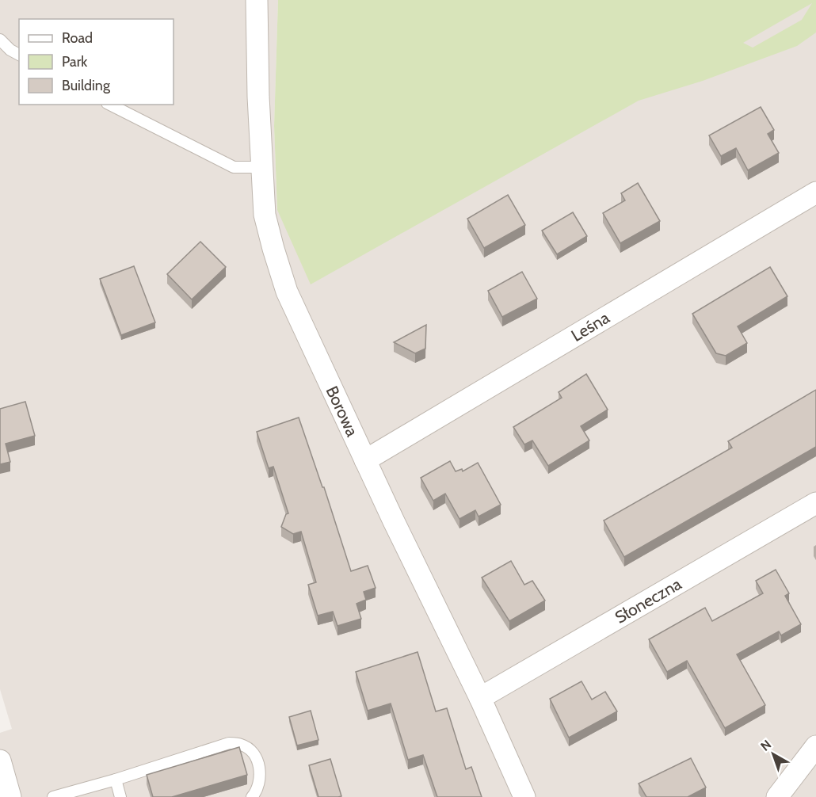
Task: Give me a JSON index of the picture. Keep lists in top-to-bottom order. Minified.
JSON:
{"streets":{"street":["Leśna","Borowa","Słoneczna"]},"crossings":[["Leśna","Borowa"],["Borowa","Słoneczna"]],"legend":["Road","Park","Building"],"north":"top left"}
